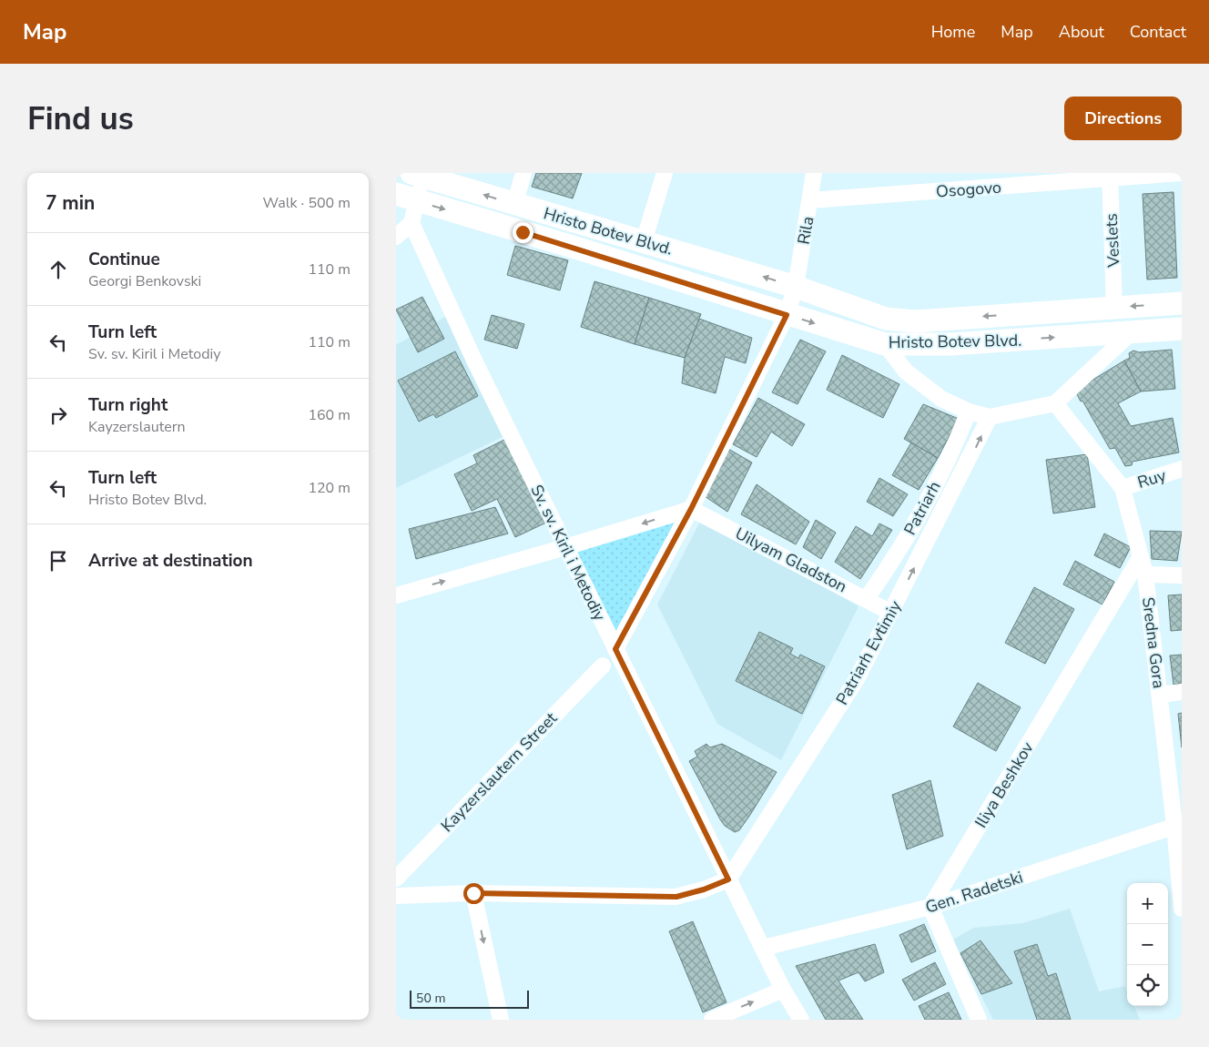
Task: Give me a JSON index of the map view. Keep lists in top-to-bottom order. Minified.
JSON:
{"streets":{"main road":["Hristo Botev Blvd."],"street":["Osogovo","Rila","Veslets","Ruy","Patriarh","Sv. sv. Kiril i Metodiy","Uilyam Gladston","Sredna Gora","Patriarh Evtimiy","Kayzerslautern Street","Iliya Beshkov","Gen. Radetski"]},"crossings":[["Osogovo","Rila"],["Osogovo","Veslets"],["Rila","Hristo Botev Blvd."],["Rila","Sv. sv. Kiril i Metodiy"],["Rila","Uilyam Gladston"],["Hristo Botev Blvd.","Veslets"],["Ruy","Sredna Gora"],["Patriarh","Uilyam Gladston"],["Sv. sv. Kiril i Metodiy","Patriarh Evtimiy"],["Sv. sv. Kiril i Metodiy","Gen. Radetski"],["Uilyam Gladston","Patriarh Evtimiy"],["Sredna Gora","Iliya Beshkov"],["Sredna Gora","Gen. Radetski"],["Iliya Beshkov","Gen. Radetski"]],"one_way":["Patriarh Evtimiy"],"scale_bar":"50 m","page":{"header":"Map","nav":["Home","Map","About","Contact"],"buttons":"Directions","title":"Find us","heading":["7 min","Walk · 500 m"],"list":[["Continue","Georgi Benkovski","110 m"],["Turn left","Sv. sv. Kiril i Metodiy","110 m"],["Turn right","Kayzerslautern","160 m"],["Turn left","Hristo Botev Blvd.","120 m"],"Arrive at destination"],"map_buttons":["+","−"],"scale":"50 m"}}
